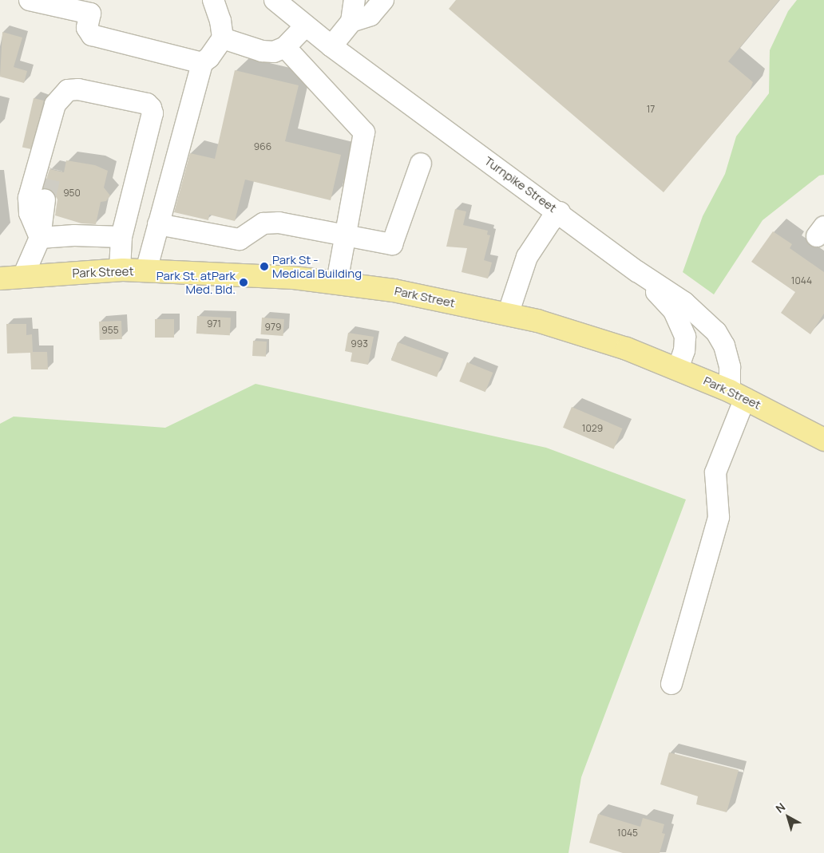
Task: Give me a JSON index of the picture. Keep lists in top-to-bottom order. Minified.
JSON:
{"streets":{"main road":["Park Street"],"street":["Turnpike Street"]},"crossings":[["Turnpike Street","Park Street"]],"places":["Park St - Medical Building","Park St. atPark Med. Bld."],"house_numbers":["17","966","950","1044","971","979","955","993","1029","1045"],"north":"top left"}
